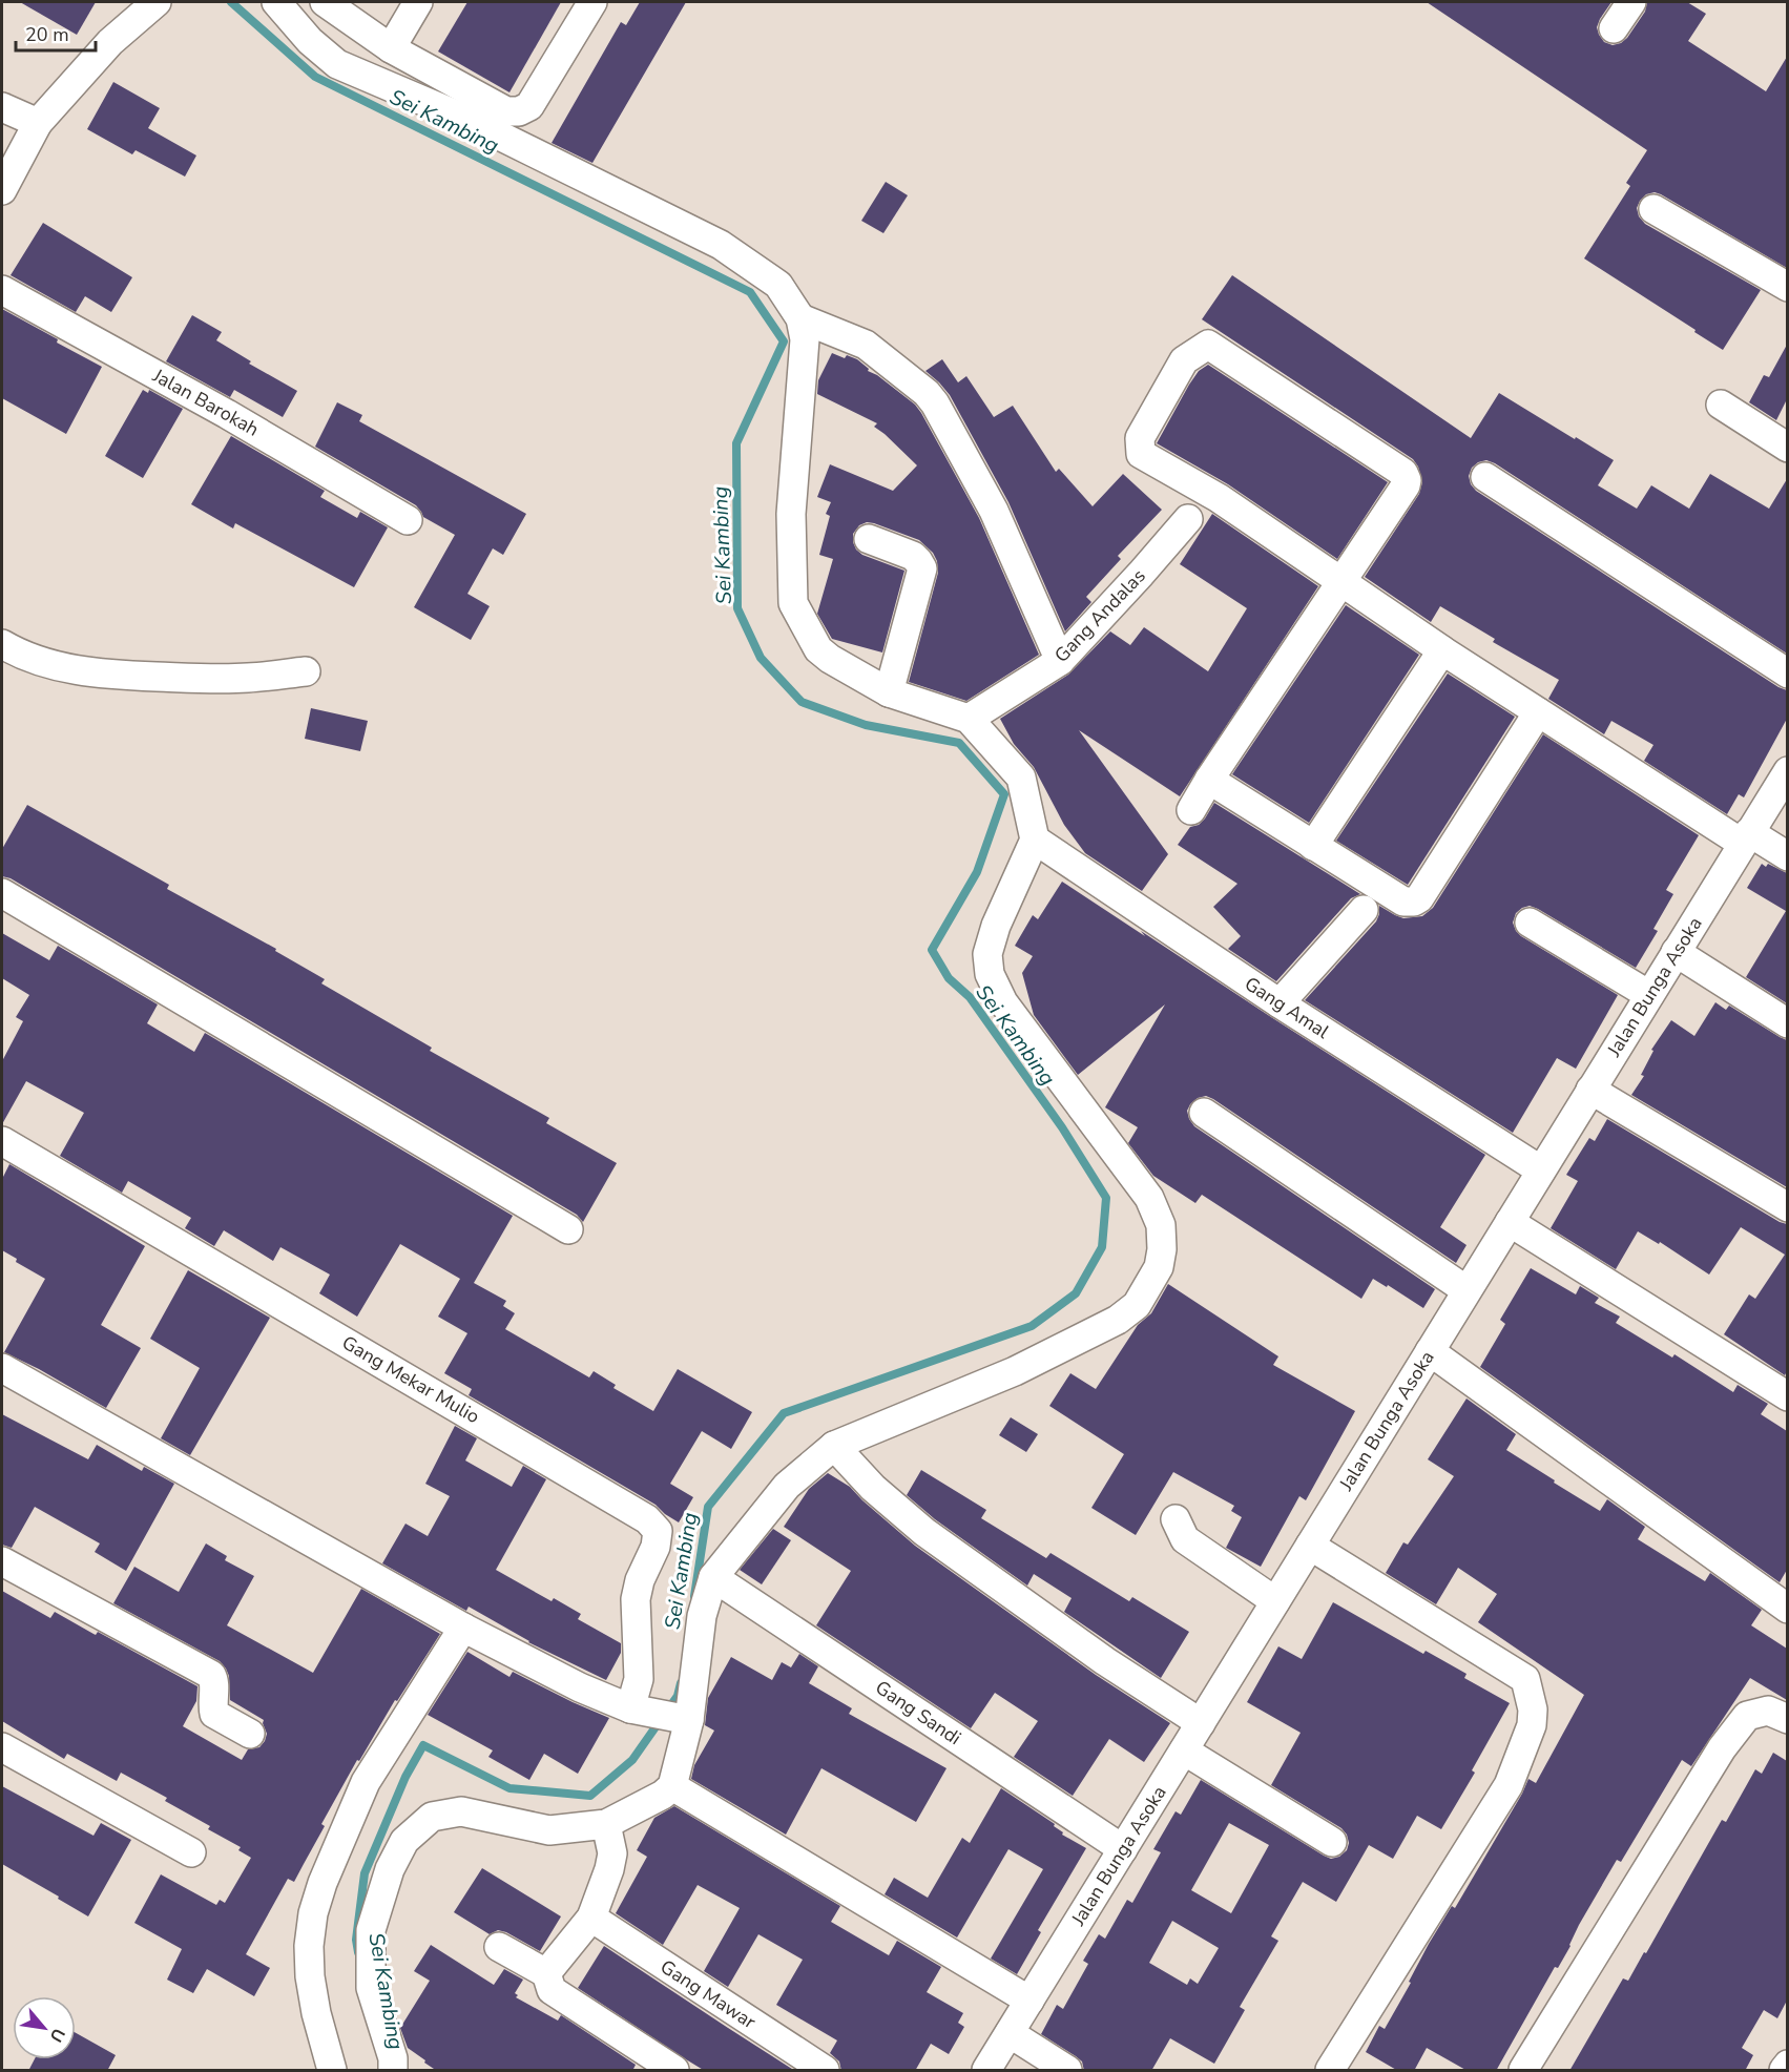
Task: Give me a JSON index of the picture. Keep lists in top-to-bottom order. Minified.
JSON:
{"streets":{"street":["Jalan Barokah","Gang Andalas","Jalan Bunga Asoka","Gang Amal","Gang Mekar Mulio","Gang Sandi","Gang Mawar"]},"crossings":[["Jalan Bunga Asoka","Gang Amal"],["Jalan Bunga Asoka","Gang Sandi"]],"water":["Sei Kambing"],"scale_bar":"20 m","north":"bottom right"}
